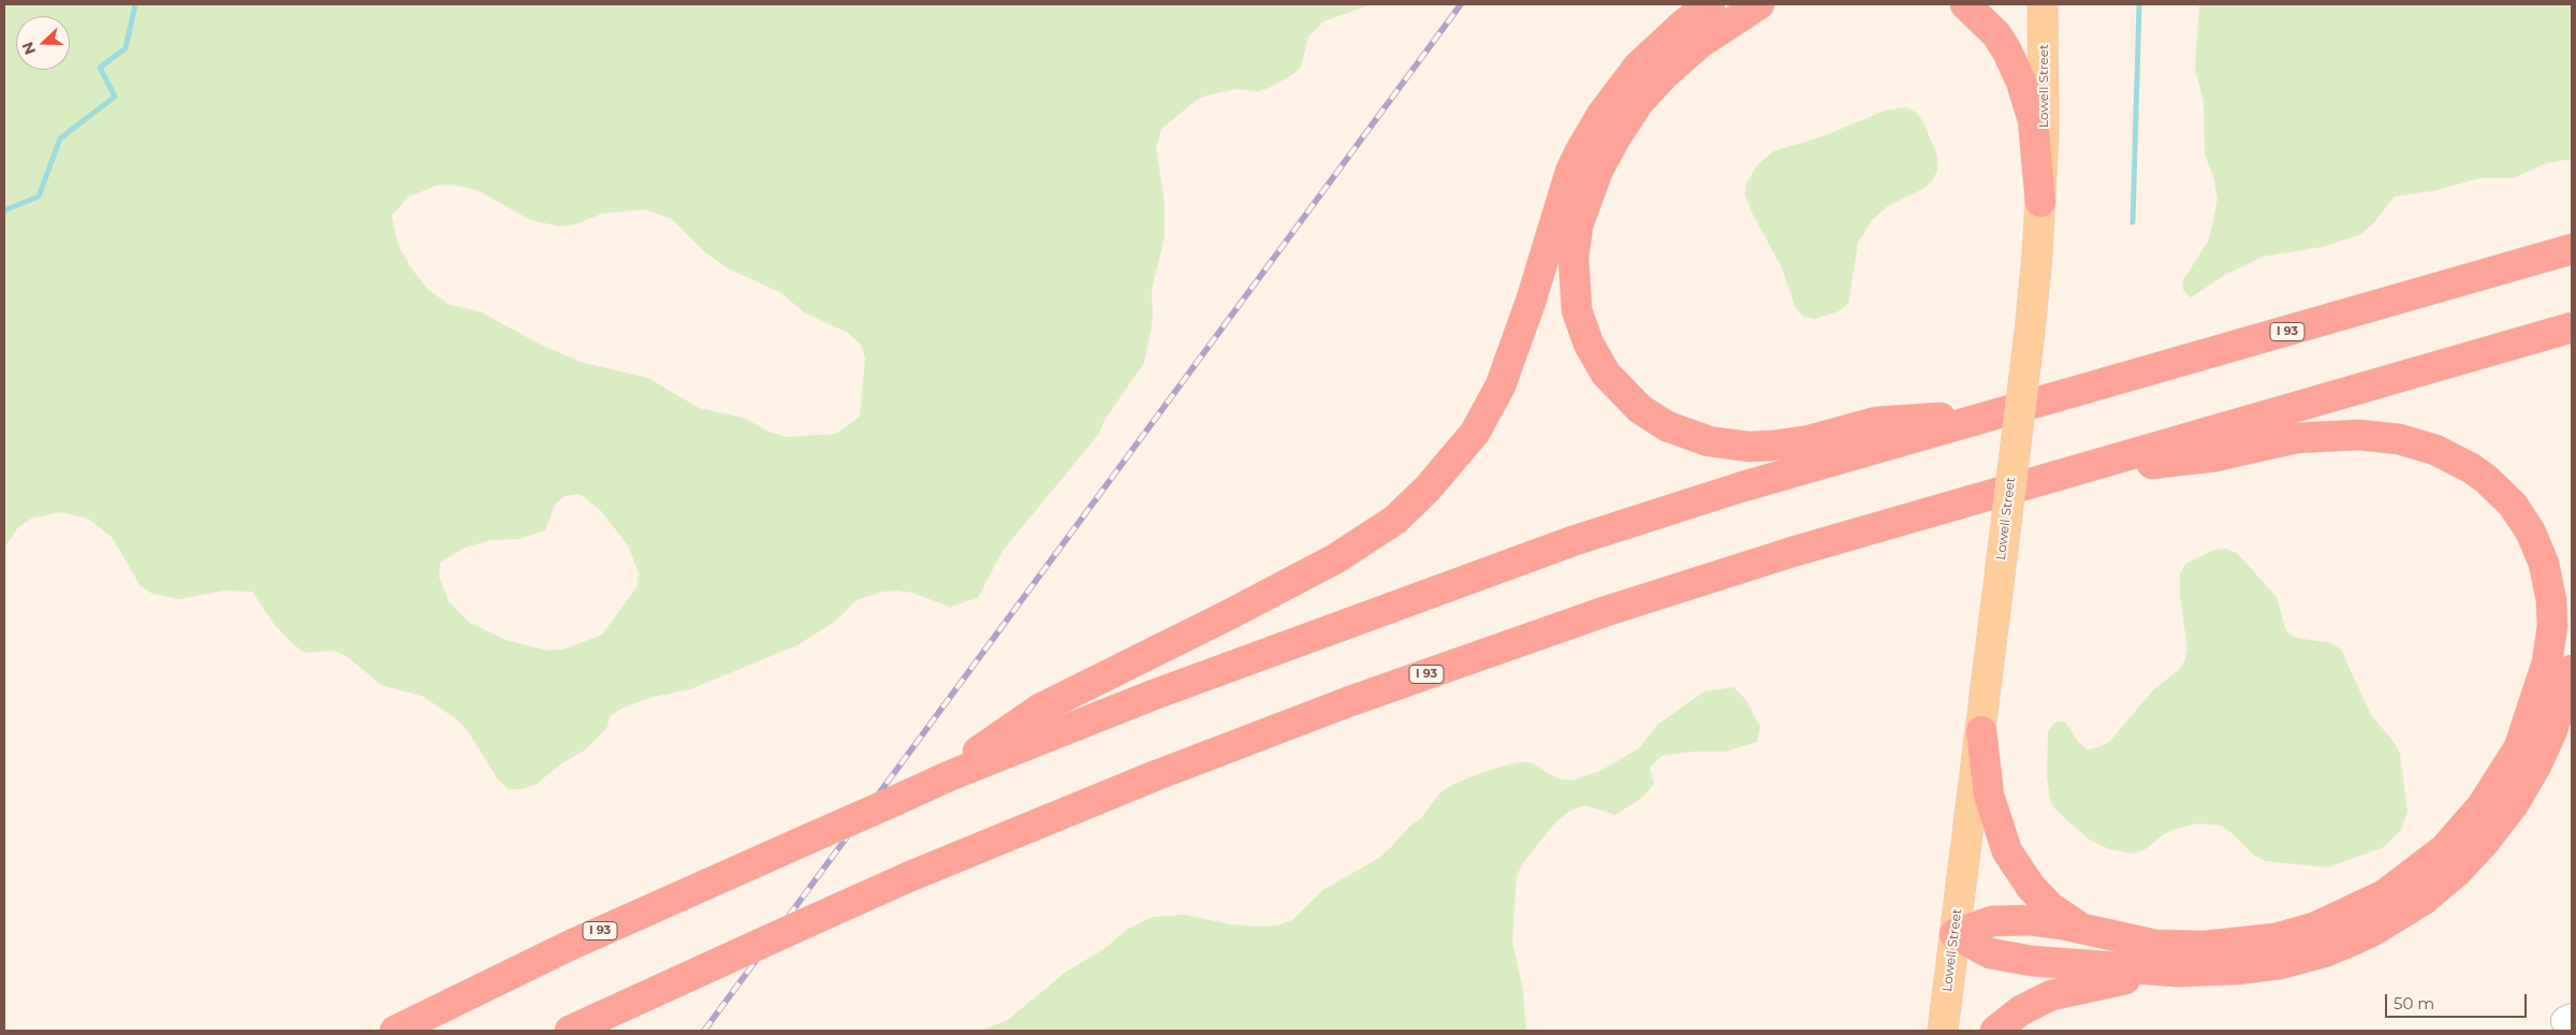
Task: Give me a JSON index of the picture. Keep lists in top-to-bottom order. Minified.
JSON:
{"streets":{"highway":["I 93"],"main road":["Lowell Street"]},"scale_bar":"50 m","north":"left"}
